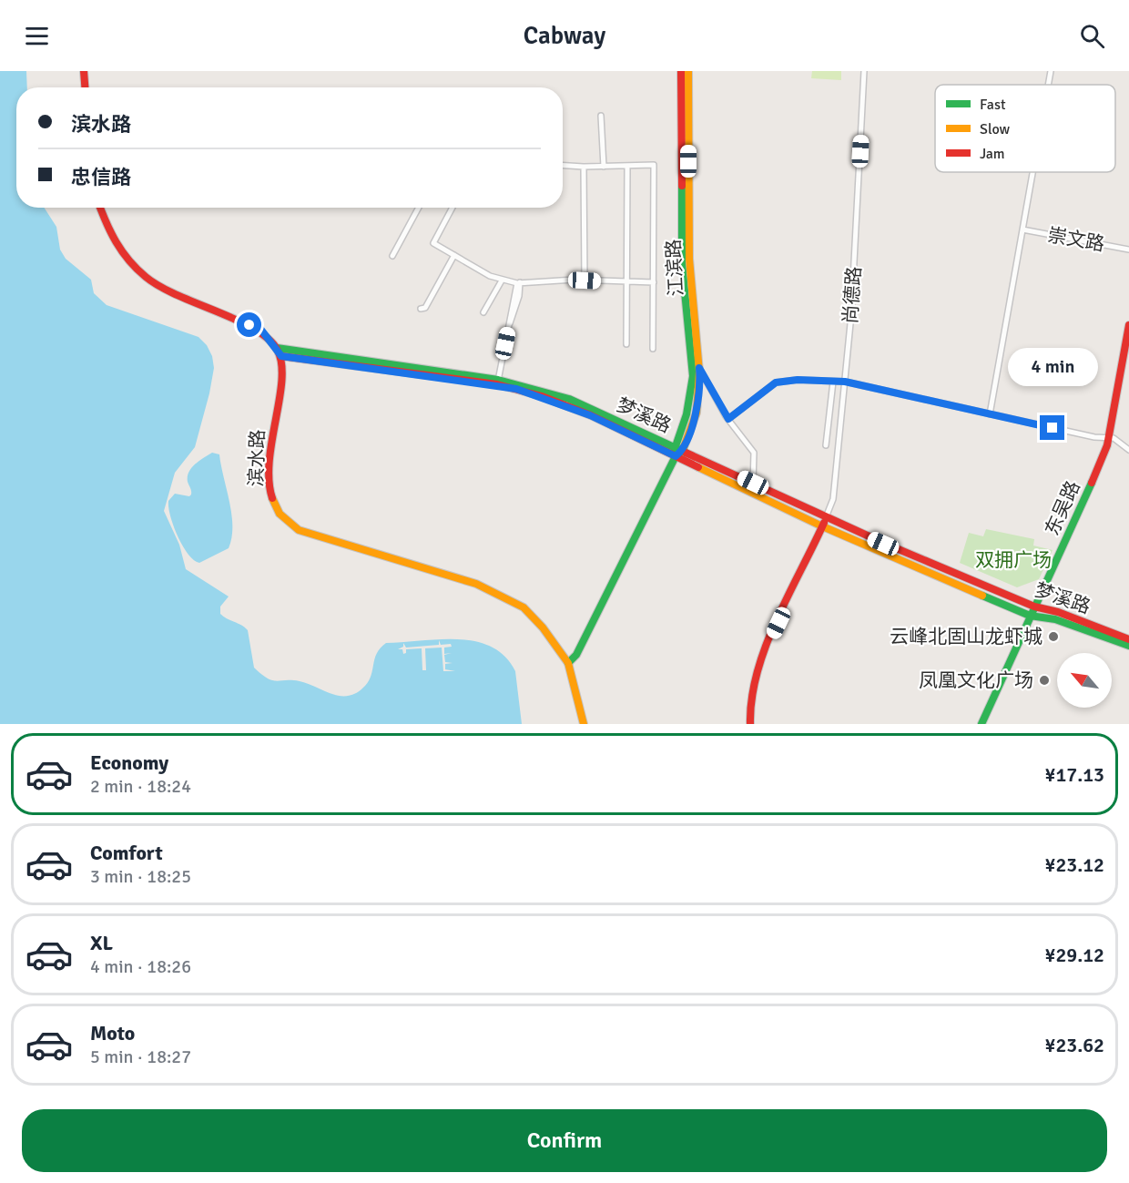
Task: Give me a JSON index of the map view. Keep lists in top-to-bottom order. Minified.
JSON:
{"streets":{"main road":["江滨路","梦溪路","滨水路","东吴路"],"street":["崇文路","尚德路"]},"crossings":[["江滨路","梦溪路"],["江滨路","滨水路"],["尚德路","梦溪路"],["梦溪路","滨水路"],["梦溪路","东吴路"]],"parks":["双拥广场"],"places":["云峰北固山龙虾城","凤凰文化广场"],"legend":["Fast","Slow","Jam"],"north":"top left","page":{"header":"Cabway","banner":["滨水路","忠信路"],"bubble":"4 min","list":[{"name":"Economy","note":"2 min · 18:24","value":"¥17.13"},{"name":"Comfort","note":"3 min · 18:25","value":"¥23.12"},{"name":"XL","note":"4 min · 18:26","value":"¥29.12"},{"name":"Moto","note":"5 min · 18:27","value":"¥23.62"}],"buttons":"Confirm"}}
